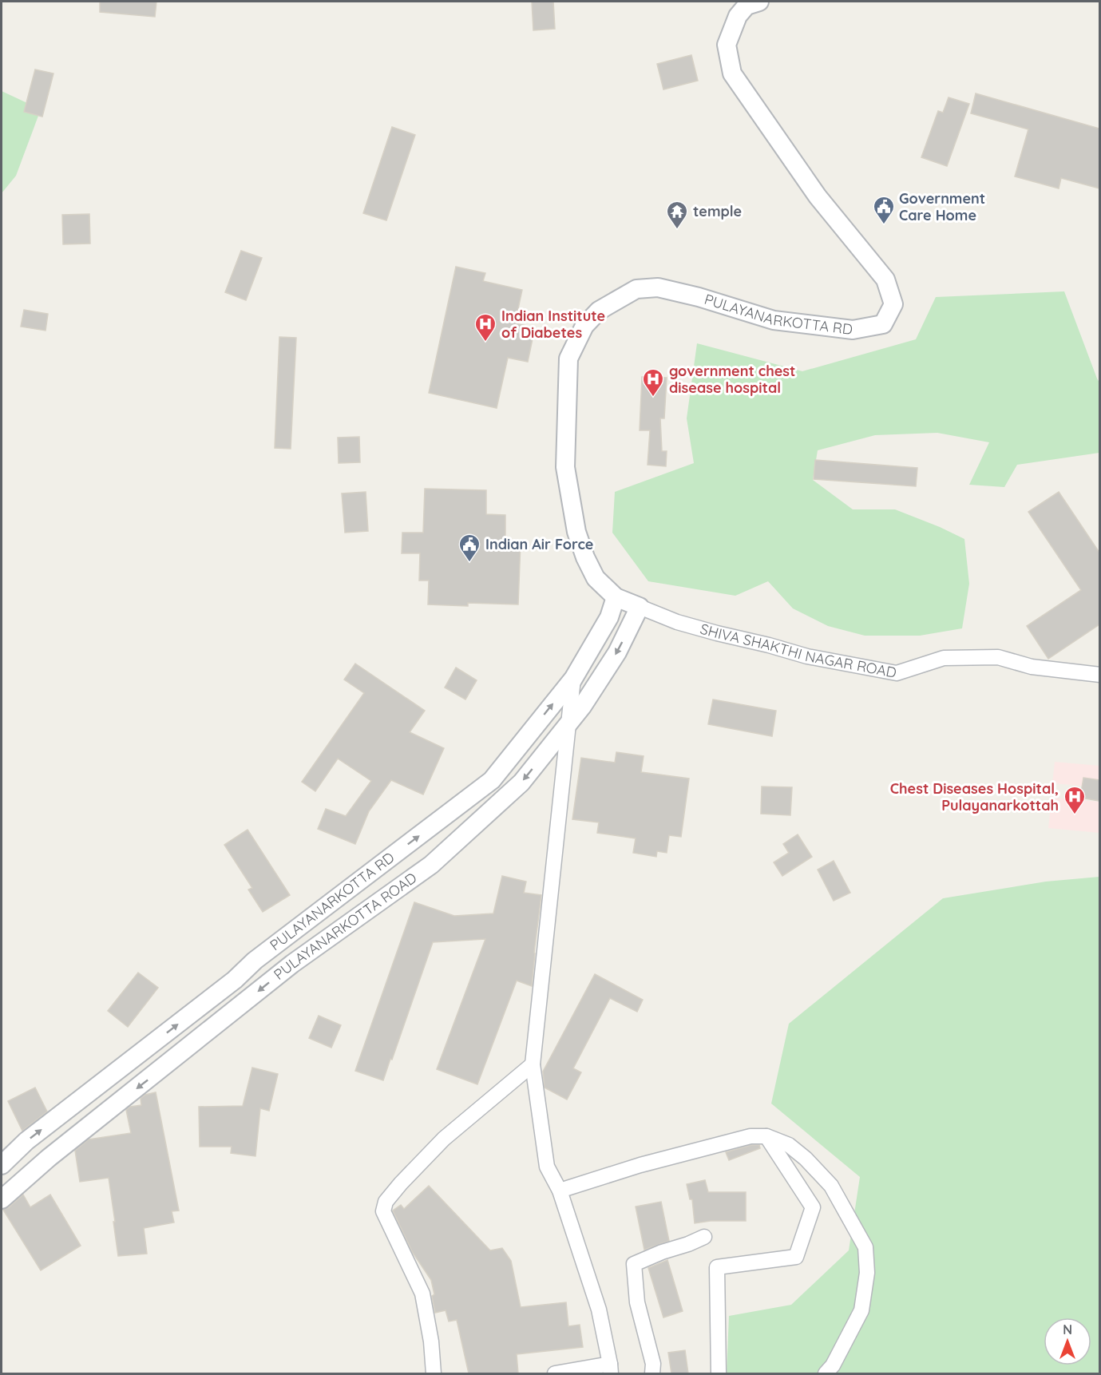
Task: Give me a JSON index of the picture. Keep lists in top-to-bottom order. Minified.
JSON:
{"streets":{"street":["PULAYANARKOTTA RD","SHIVA SHAKTHI NAGAR ROAD","PULAYANARKOTTA ROAD"]},"crossings":[["PULAYANARKOTTA RD","SHIVA SHAKTHI NAGAR ROAD"],["PULAYANARKOTTA RD","PULAYANARKOTTA ROAD"],["SHIVA SHAKTHI NAGAR ROAD","PULAYANARKOTTA ROAD"]],"one_way":["PULAYANARKOTTA RD","PULAYANARKOTTA ROAD"],"places":{"public building":["Government Care Home","Indian Air Force"],"temple":["temple"],"hospital":["Indian Institute of Diabetes","government chest disease hospital","Chest Diseases Hospital, Pulayanarkottah"]},"north":"top"}
